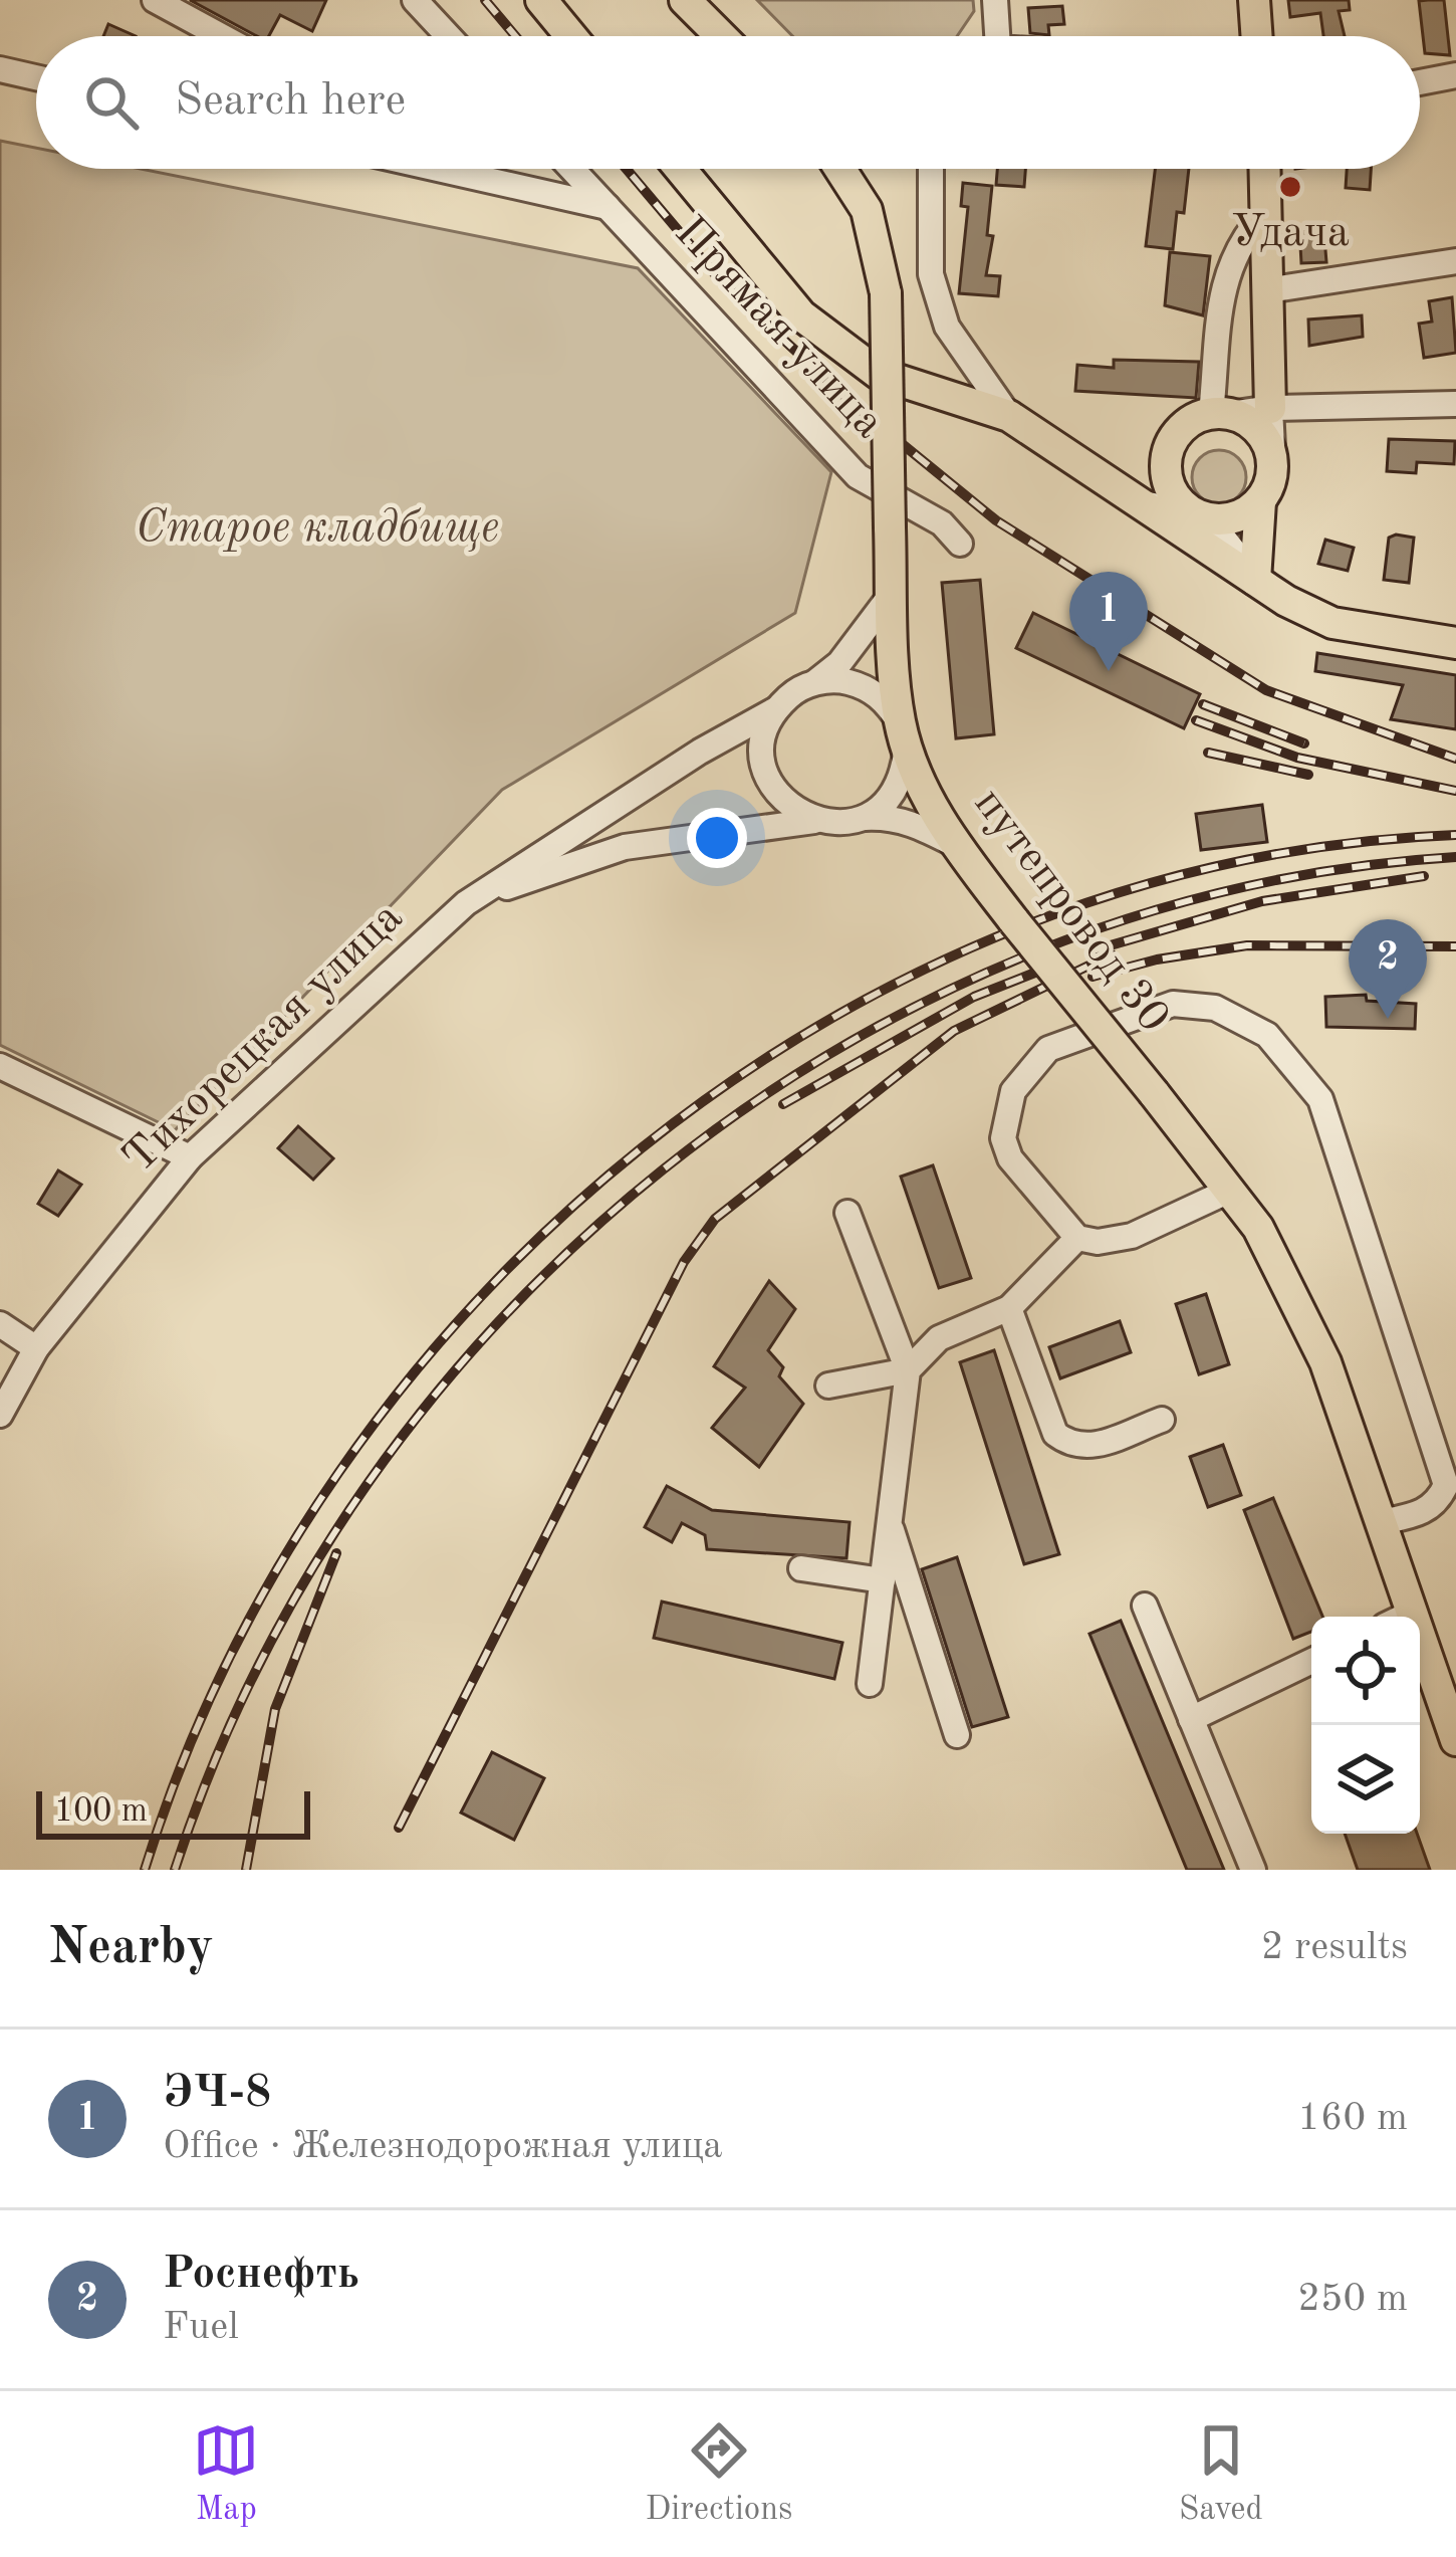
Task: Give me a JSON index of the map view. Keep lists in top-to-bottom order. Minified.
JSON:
{"streets":{"main road":["путепровод 30"],"street":["Прямая улица","Тихорецкая улица"]},"parks":["Старое кладбище"],"places":["Удача"],"scale_bar":"100 m","page":{"search":"Search here","pins":["1","2"],"scale":"100 m","heading":["Nearby","2 results"],"list":[{"mark":"1","name":"ЭЧ-8","note":"Office · Железнодорожная улица","value":"160 m"},{"mark":"2","name":"Роснефть","note":"Fuel","value":"250 m"}],"nav":["Map","Directions","Saved"]}}
